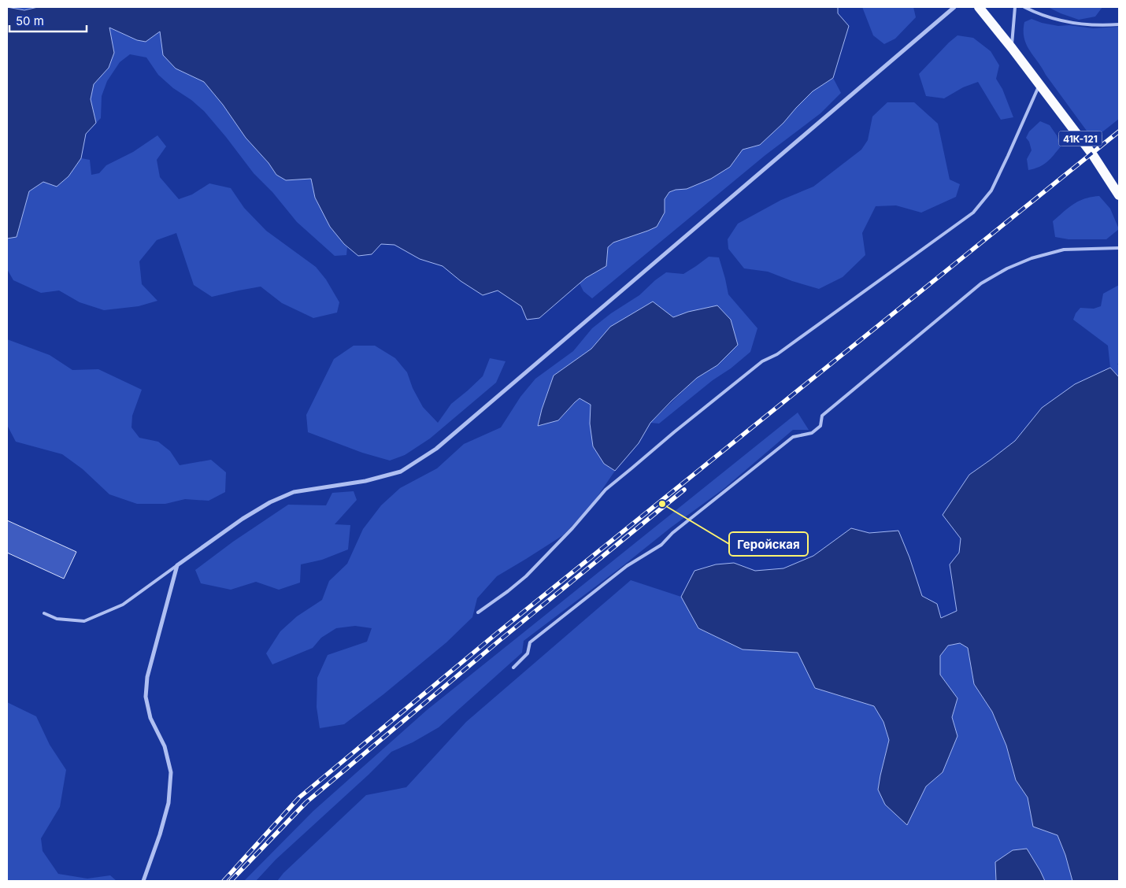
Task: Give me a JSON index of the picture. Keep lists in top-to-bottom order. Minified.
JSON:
{"streets":{"main road":["41К-121"]},"places":["Геройская"],"scale_bar":"50 m"}
